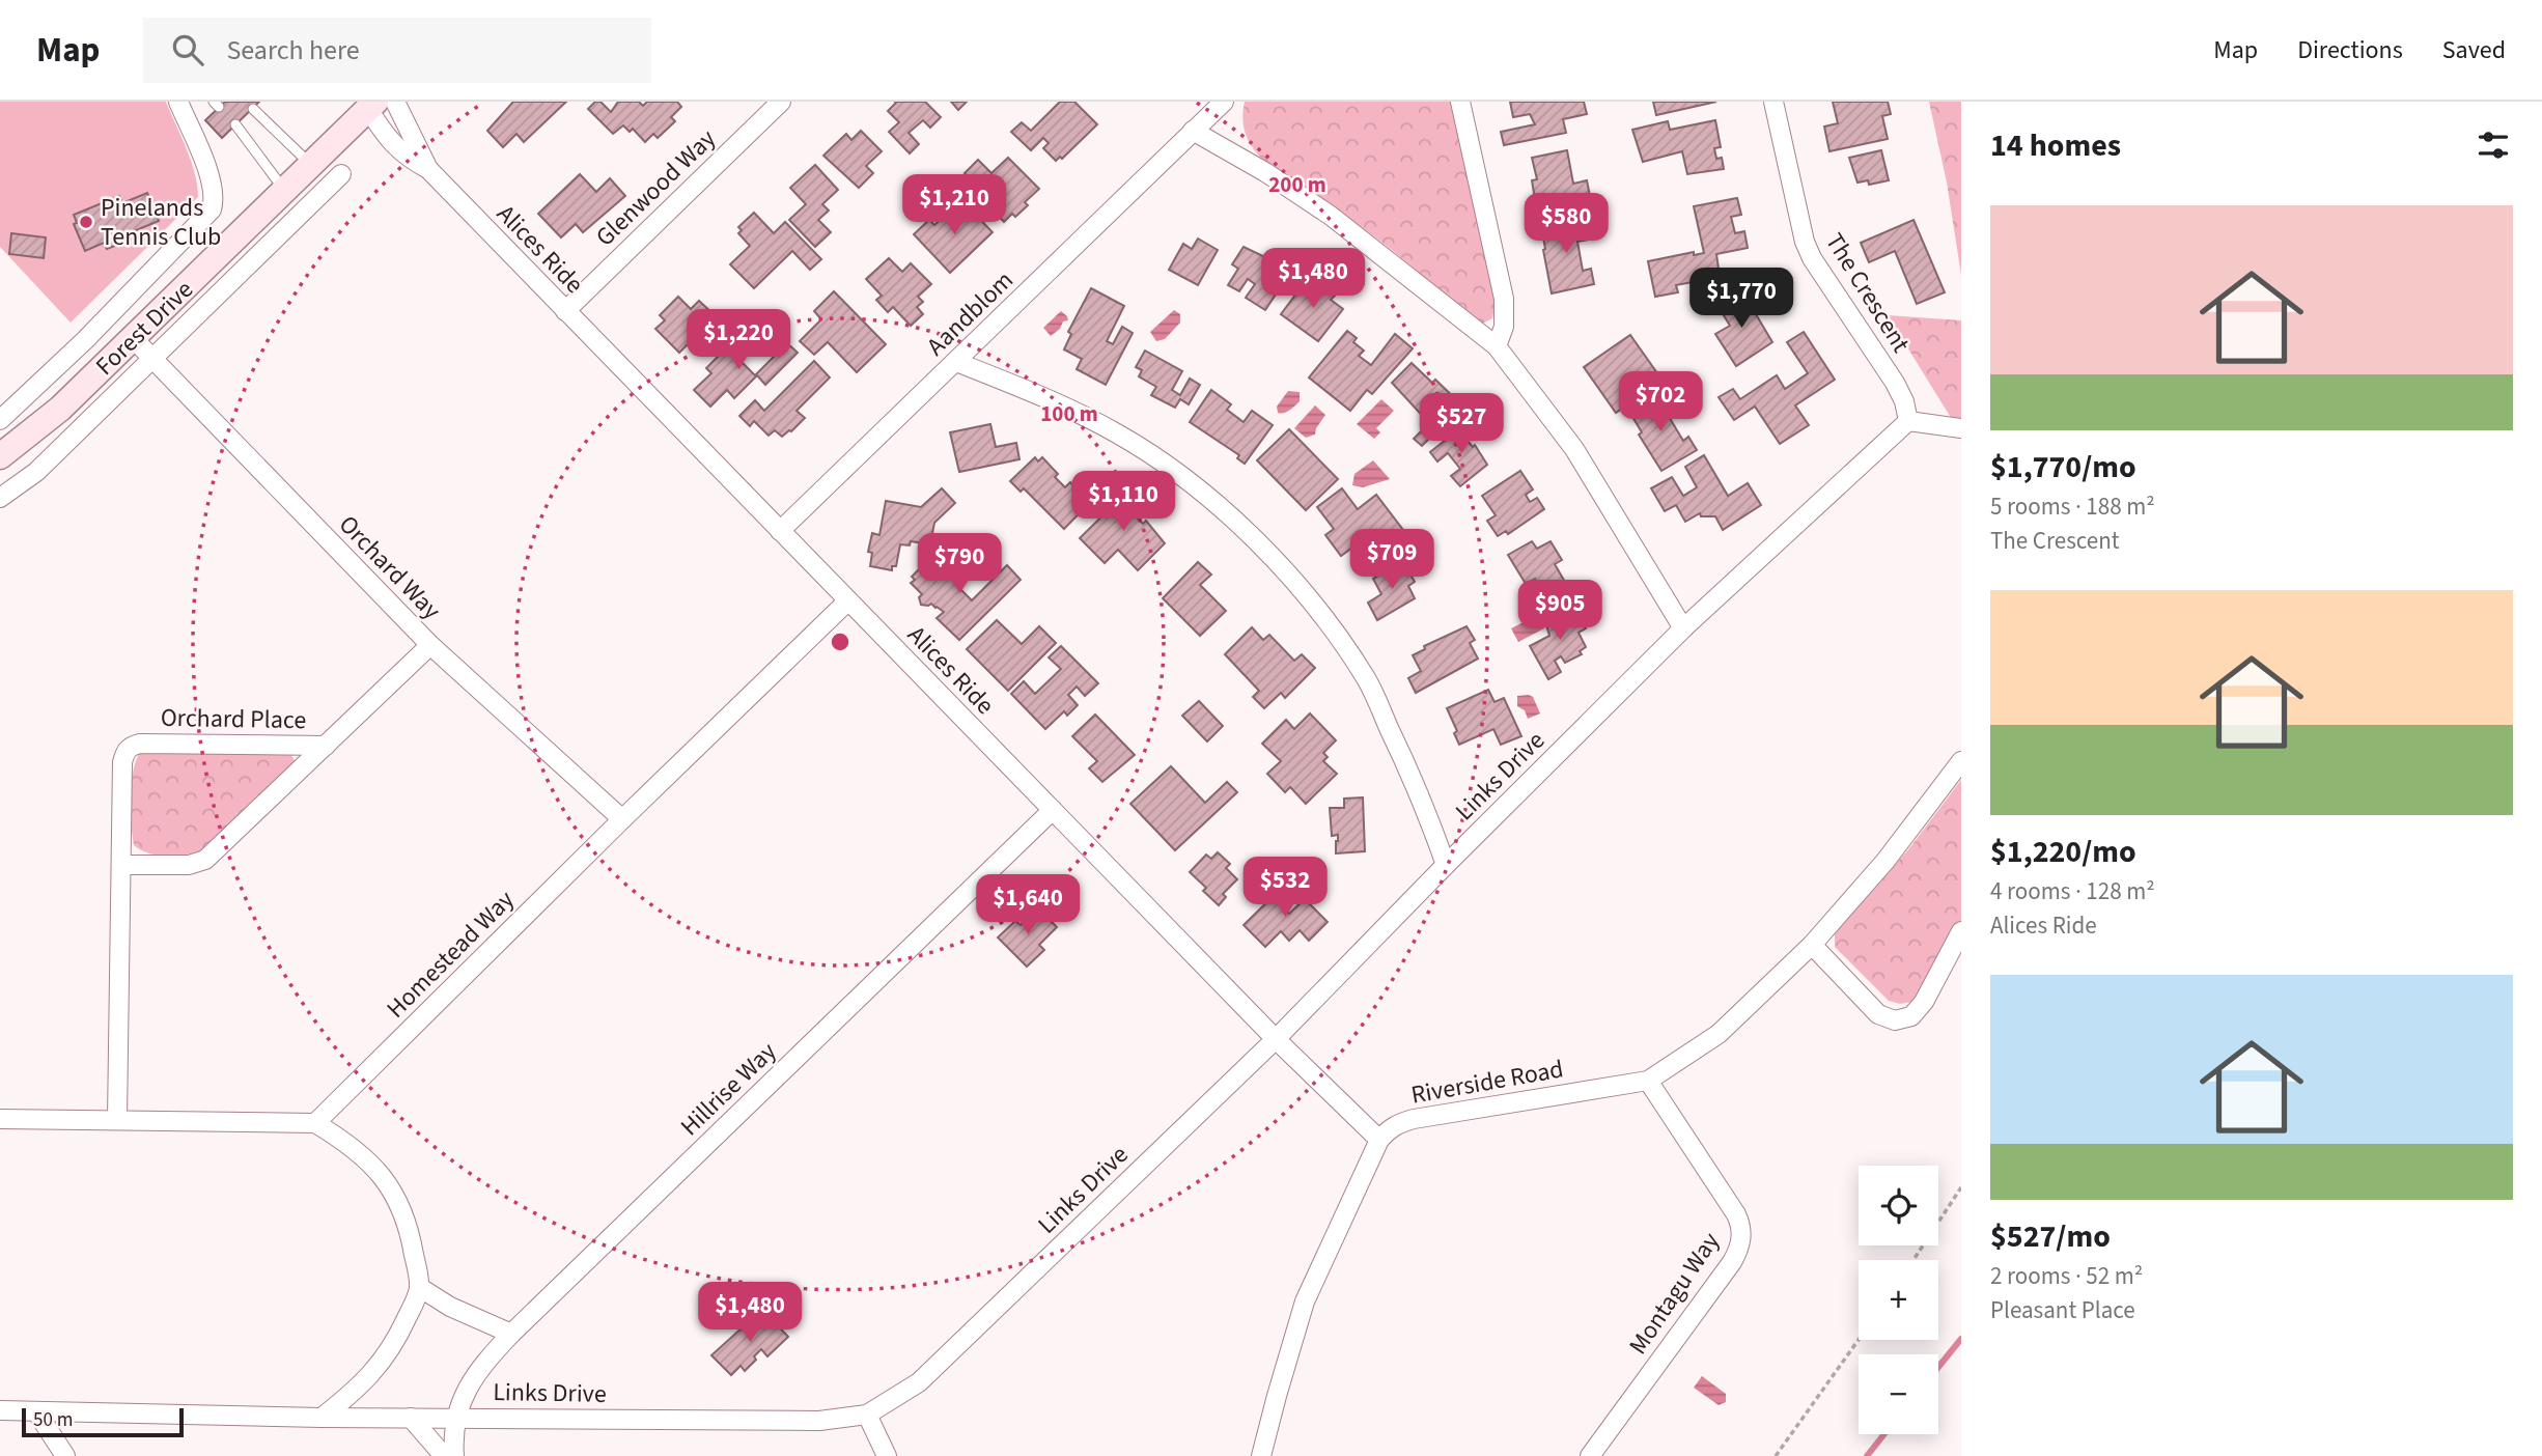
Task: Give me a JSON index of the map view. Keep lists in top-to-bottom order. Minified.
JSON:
{"streets":{"main road":["Forest Drive"],"street":["Glenwood Way","Alices Ride","The Crescent","Aandblom","Orchard Way","Orchard Place","Links Drive","Homestead Way","Riverside Road","Hillrise Way","Montagu Way"]},"crossings":[["Glenwood Way","Alices Ride"],["Alices Ride","Aandblom"],["Alices Ride","Forest Drive"],["Alices Ride","Links Drive"],["Alices Ride","Homestead Way"],["Alices Ride","Riverside Road"],["Alices Ride","Hillrise Way"],["The Crescent","Links Drive"],["Forest Drive","Orchard Way"],["Orchard Way","Orchard Place"],["Orchard Way","Homestead Way"],["Links Drive","Hillrise Way"],["Riverside Road","Montagu Way"]],"places":["Pinelands Tennis Club"],"scale_bar":"50 m","page":{"header":"Map","search":"Search here","nav":["Map","Directions","Saved"],"heading":"14 homes","price":["$1,210","$580","$1,480","$1,770","$1,220","$702","$527","$1,110","$709","$790","$905","$532","$1,640","$1,480"],"list":[{"name":"$1,770/mo","note":"5 rooms · 188 m² · The Crescent"},{"name":"$1,220/mo","note":"4 rooms · 128 m² · Alices Ride"},{"name":"$527/mo","note":"2 rooms · 52 m² · Pleasant Place"}],"map_buttons":["+","−"],"scale":"50 m"},"rings":["200 m","100 m"]}
